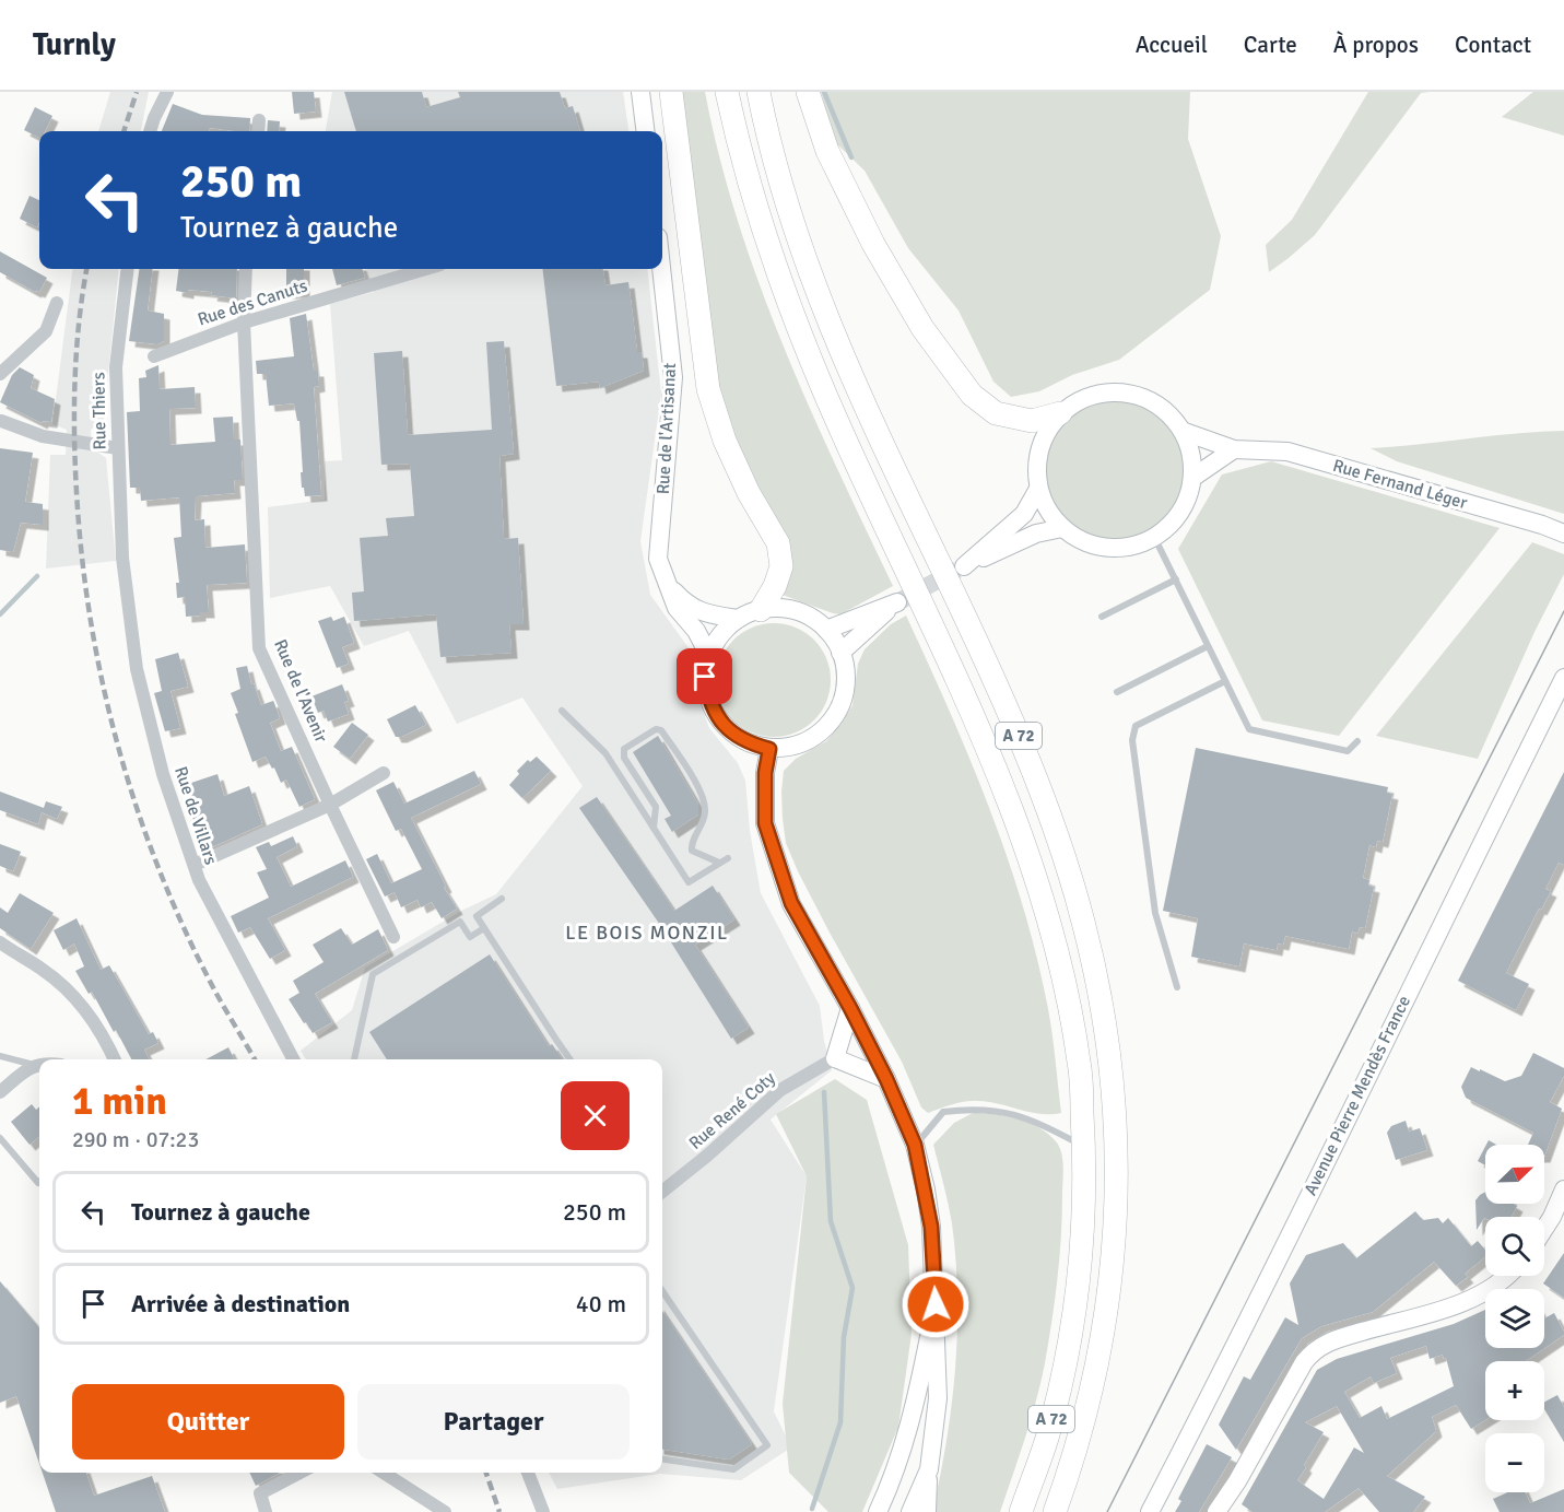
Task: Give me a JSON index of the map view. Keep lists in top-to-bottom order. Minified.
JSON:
{"streets":{"highway":["A 72"],"main road":["Rue de l'Artisanat","Rue Fernand Léger","Avenue Pierre Mendès France"],"street":["Rue des Canuts","Rue Thiers","Rue de l'Avenir","Rue de Villars","Rue René Coty"]},"crossings":[["Rue des Canuts","Rue de l'Avenir"],["Rue Thiers","Rue de Villars"]],"districts":["LE BOIS MONZIL"],"north":"top right","page":{"header":"Turnly","nav":["Accueil","Carte","À propos","Contact"],"turn":["250 m","Tournez à gauche"],"heading":["1 min","290 m · 07:23"],"map_buttons":["+","−"],"list":[{"name":"Tournez à gauche","value":"250 m"},{"name":"Arrivée à destination","value":"40 m"}],"buttons":["Quitter","Partager"]}}
